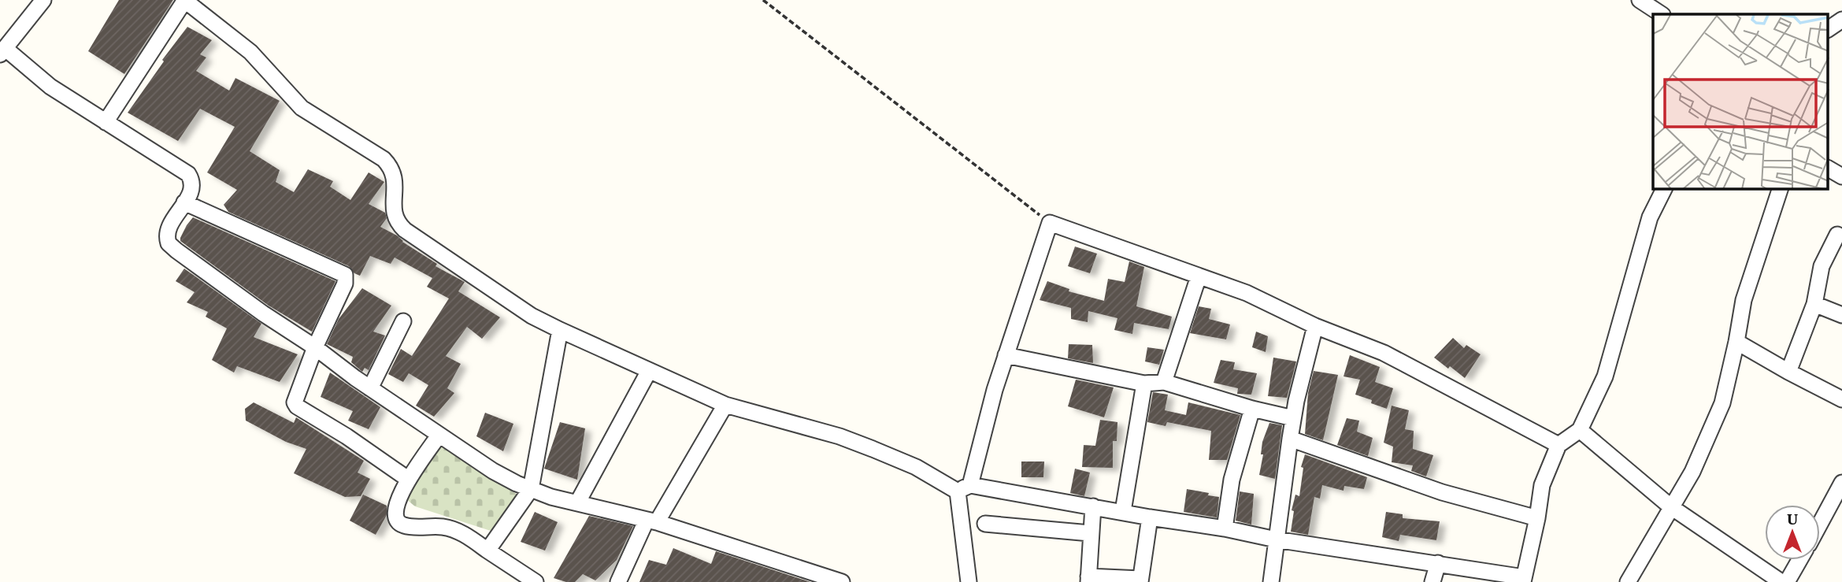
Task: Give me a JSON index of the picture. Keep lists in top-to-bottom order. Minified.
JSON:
{"north":"top"}
